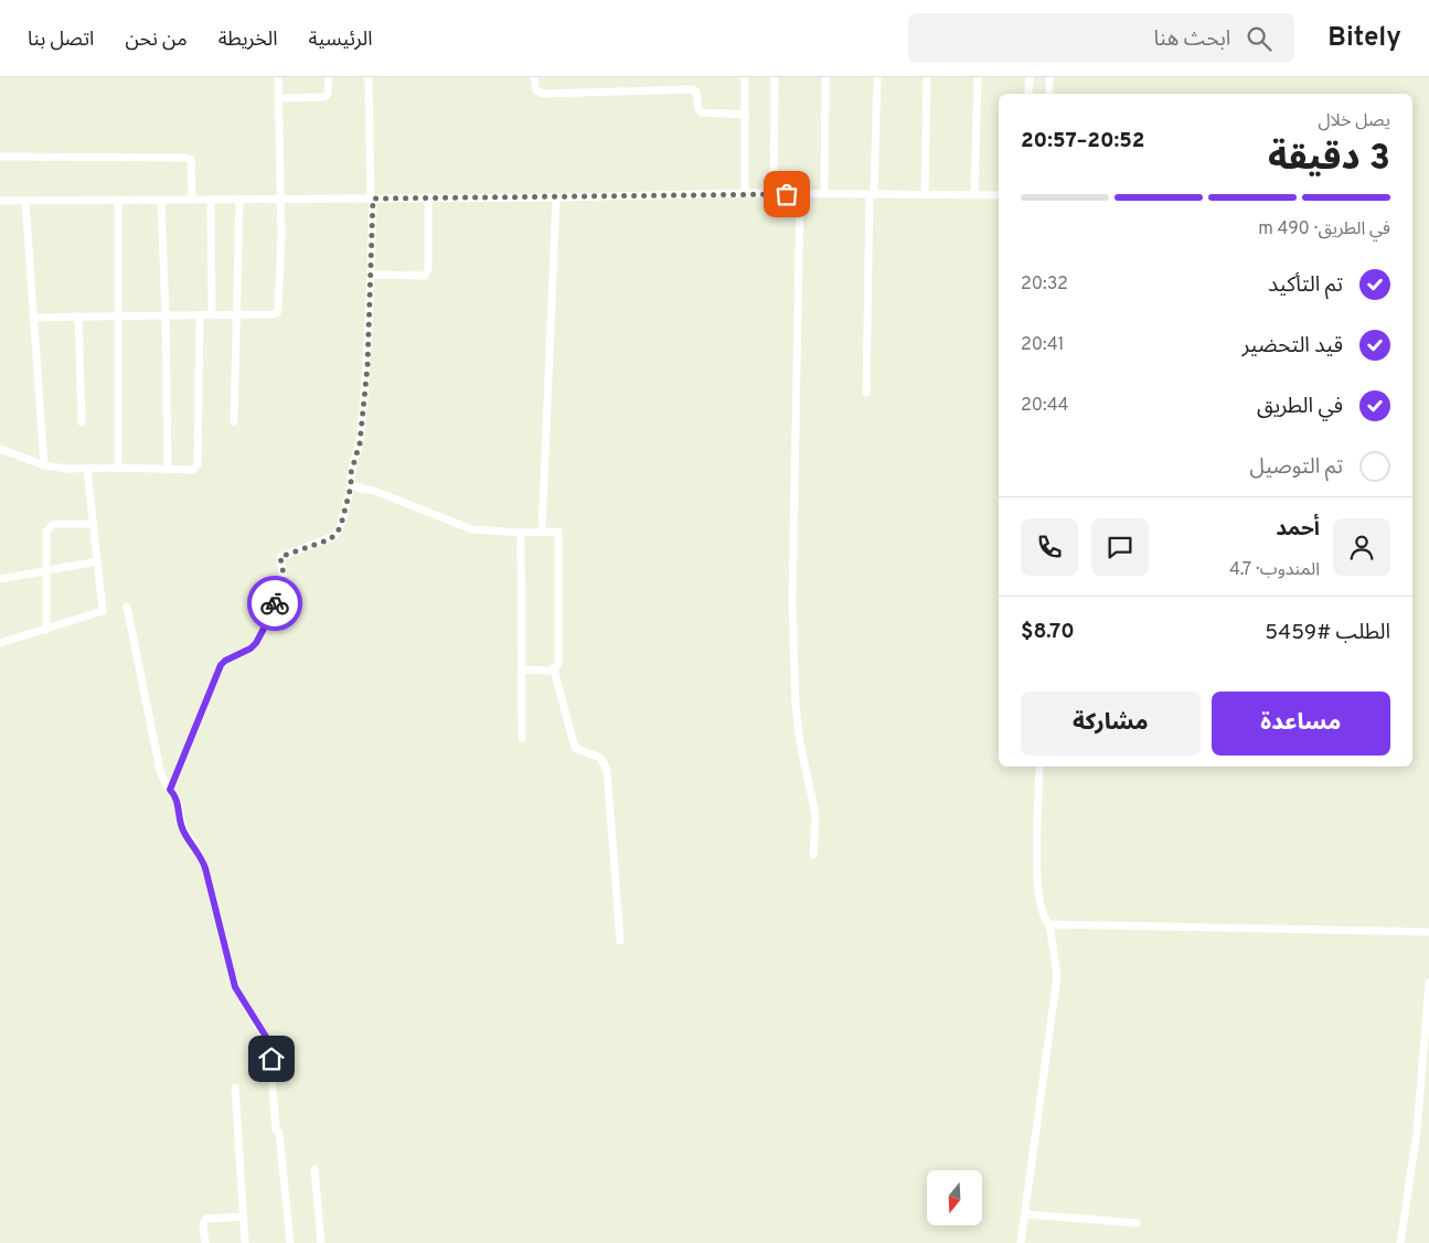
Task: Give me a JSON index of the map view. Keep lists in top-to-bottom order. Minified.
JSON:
{"north":"bottom","page":{"header":"Bitely","search":"ابحث هنا","nav":["الرئيسية","الخريطة","من نحن","اتصل بنا"],"heading":["3 دقيقة","يصل خلال","20:52–20:57"],"panel":["أحمد","المندوب · 4.7","الطلب #5459","$8.70"],"bar":"في الطريق · 490 m","list":[["تم التأكيد","20:32"],["قيد التحضير","20:41"],["في الطريق","20:44"],"تم التوصيل"],"buttons":["مساعدة","مشاركة"]}}
